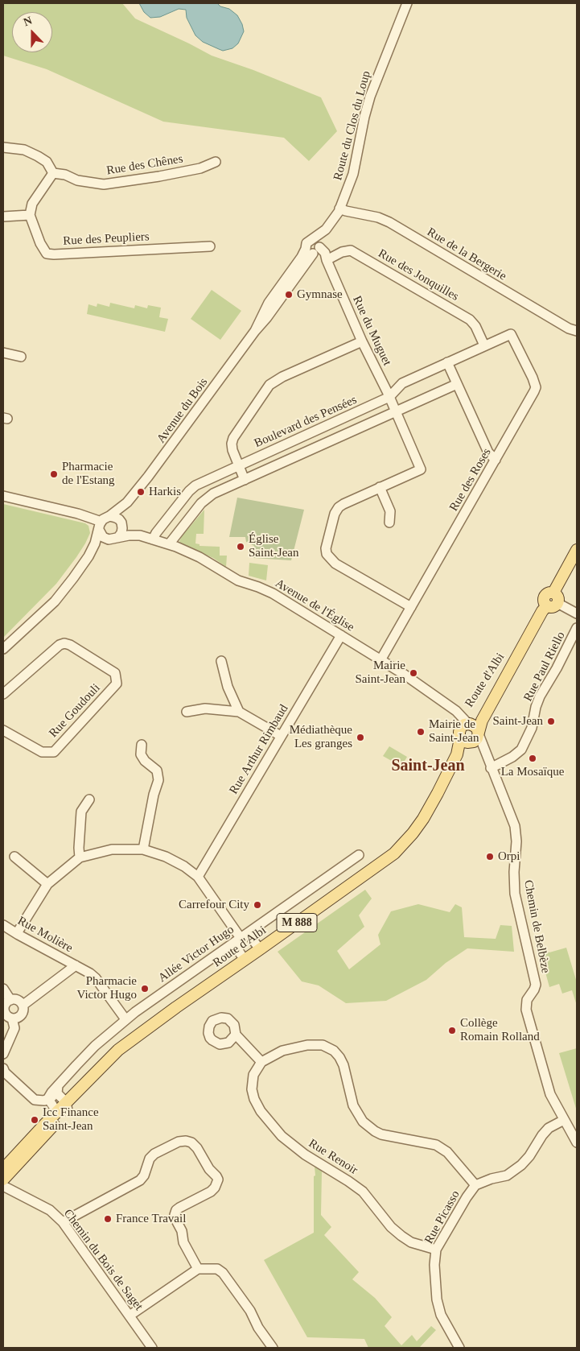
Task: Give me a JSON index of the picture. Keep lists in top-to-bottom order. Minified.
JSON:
{"streets":{"main road":["Route d'Albi","M 888"],"street":["Route du Clos du Loup","Rue des Chênes","Rue des Peupliers","Rue de la Bergerie","Rue des Jonquilles","Rue du Muguet","Avenue du Bois","Boulevard des Pensées","Rue des Roses","Avenue de l'Église","Rue Paul Riello","Rue Goudouli","Rue Arthur Rimbaud","Chemin de Belbèze","Rue Molière","Allée Victor Hugo","Rue Renoir","Rue Picasso","Chemin du Bois de Saget"]},"crossings":[["Route du Clos du Loup","Rue de la Bergerie"],["Route du Clos du Loup","Rue du Muguet"],["Route du Clos du Loup","Avenue du Bois"],["Rue des Jonquilles","Rue du Muguet"],["Rue des Jonquilles","Boulevard des Pensées"],["Rue des Jonquilles","Rue des Roses"],["Rue du Muguet","Avenue du Bois"],["Rue du Muguet","Boulevard des Pensées"],["Avenue du Bois","Avenue de l'Église"],["Boulevard des Pensées","Rue des Roses"],["Boulevard des Pensées","Avenue de l'Église"],["Rue des Roses","Avenue de l'Église"],["Avenue de l'Église","Route d'Albi"],["Avenue de l'Église","Rue Arthur Rimbaud"],["Avenue de l'Église","Chemin de Belbèze"],["Rue Paul Riello","Chemin de Belbèze"],["Route d'Albi","Chemin de Belbèze"],["Chemin de Belbèze","Rue Picasso"],["Rue Molière","Allée Victor Hugo"],["Rue Renoir","Rue Picasso"]],"districts":["Saint-Jean"],"places":["Gymnase","Pharmacie de l'Estang","Harkis","Église Saint-Jean","Mairie Saint-Jean","Saint-Jean","Mairie de Saint-Jean","Médiathèque Les granges","La Mosaïque","Orpi","Carrefour City","Pharmacie Victor Hugo","Collège Romain Rolland","Icc Finance Saint-Jean","France Travail"],"north":"top"}
